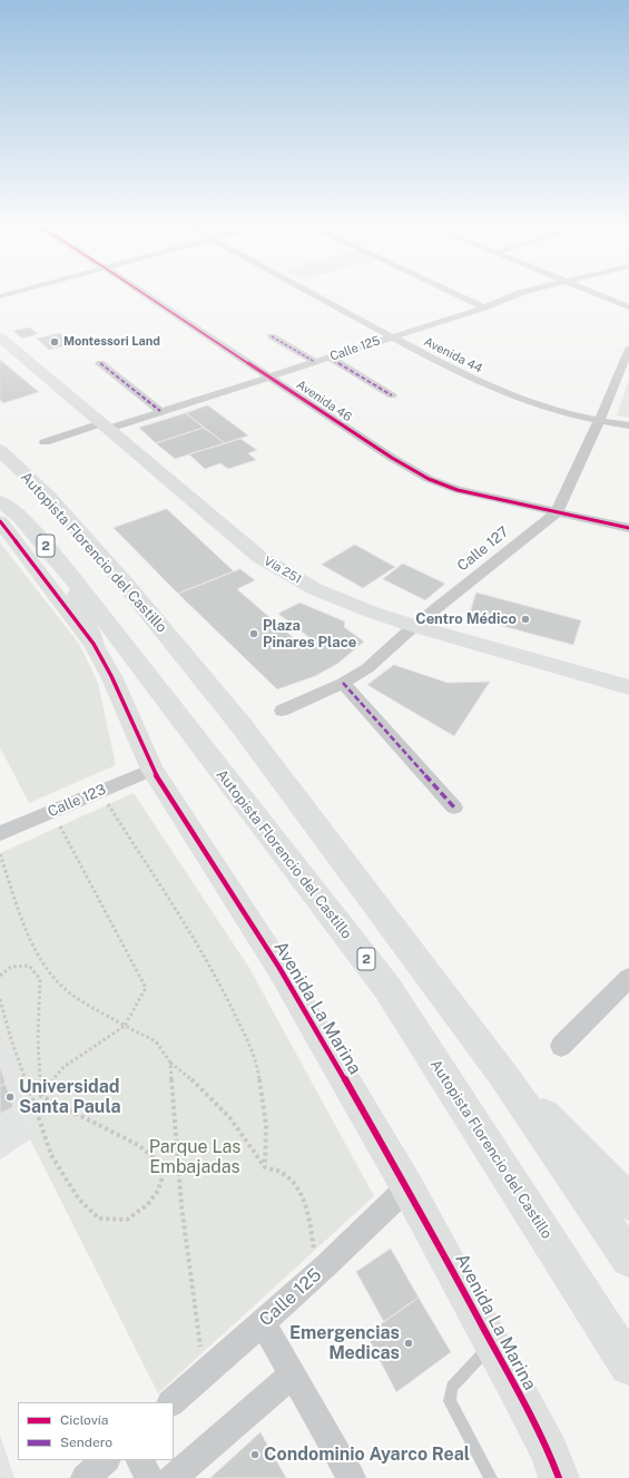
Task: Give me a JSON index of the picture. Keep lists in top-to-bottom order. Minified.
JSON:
{"streets":{"highway":["2","Autopista Florencio del Castillo"],"main road":["Vía 251","Avenida La Marina"],"street":["Calle 125","Avenida 44","Avenida 46","Calle 127","Calle 123"]},"crossings":[["Calle 125","Avenida 44"],["Calle 125","Avenida 46"],["Calle 125","Vía 251"],["Calle 125","Avenida La Marina"],["Avenida 44","Calle 127"],["Avenida 46","Calle 127"],["Calle 127","Vía 251"],["Calle 123","Avenida La Marina"]],"parks":["Parque Las Embajadas"],"places":["Montessori Land","Centro Médico","Plaza Pinares Place","Universidad Santa Paula","Emergencias Medicas","Condominio Ayarco Real"],"legend":["Ciclovía","Sendero"]}
